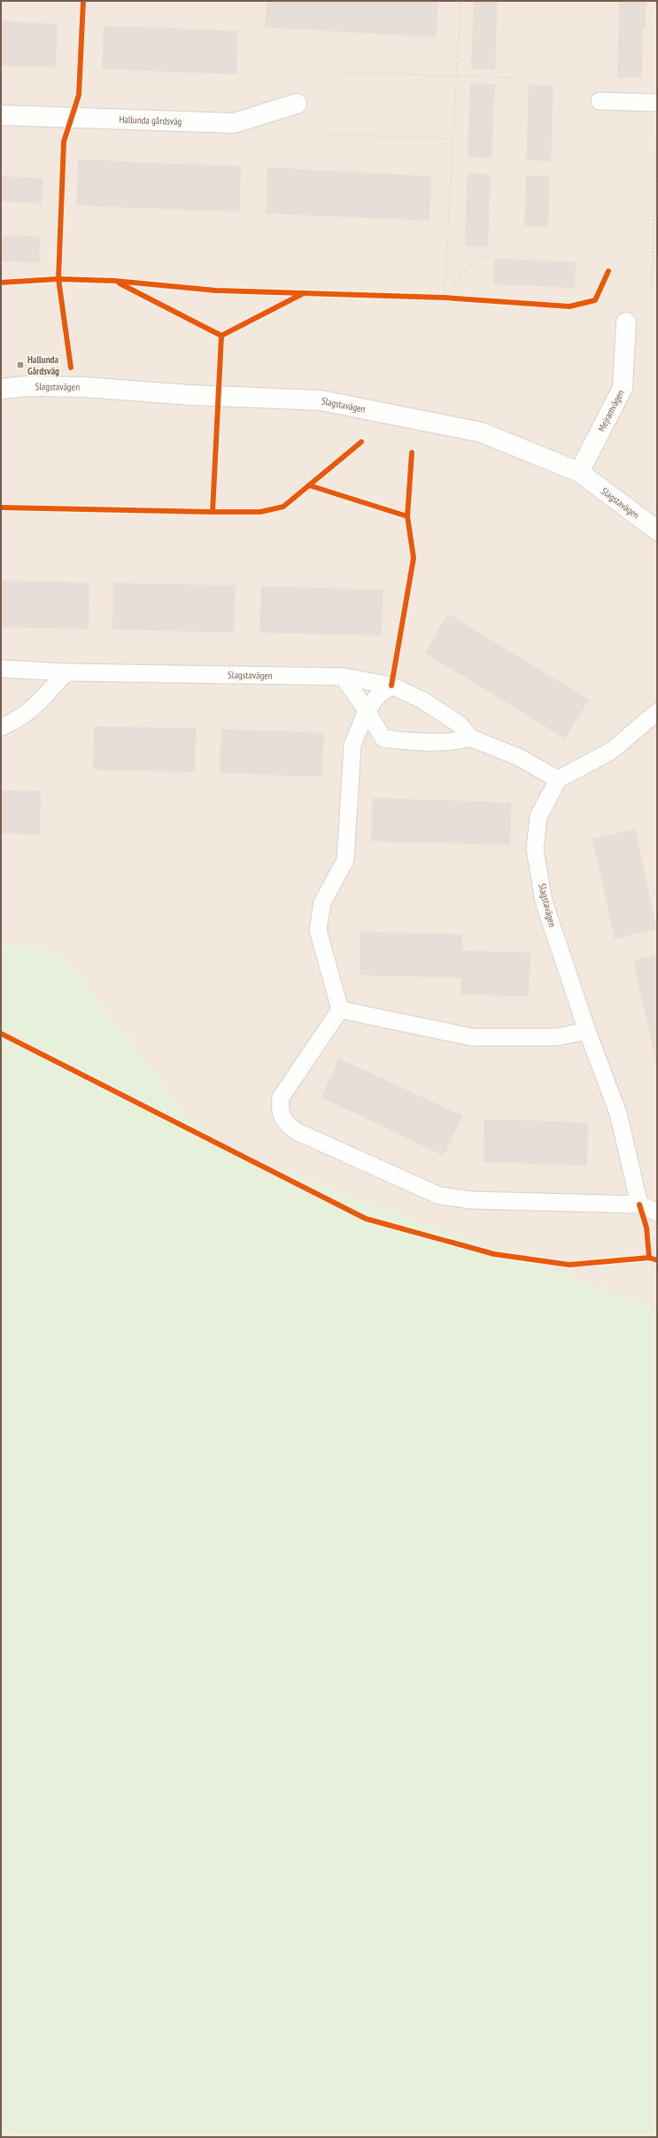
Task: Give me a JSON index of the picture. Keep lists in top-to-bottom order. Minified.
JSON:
{"streets":{"street":["Hallunda gårdsväg","Slagstavägen","Mejramvägen"]},"crossings":[["Slagstavägen","Mejramvägen"]],"places":{"transit":["Hallunda Gårdsväg"]}}
